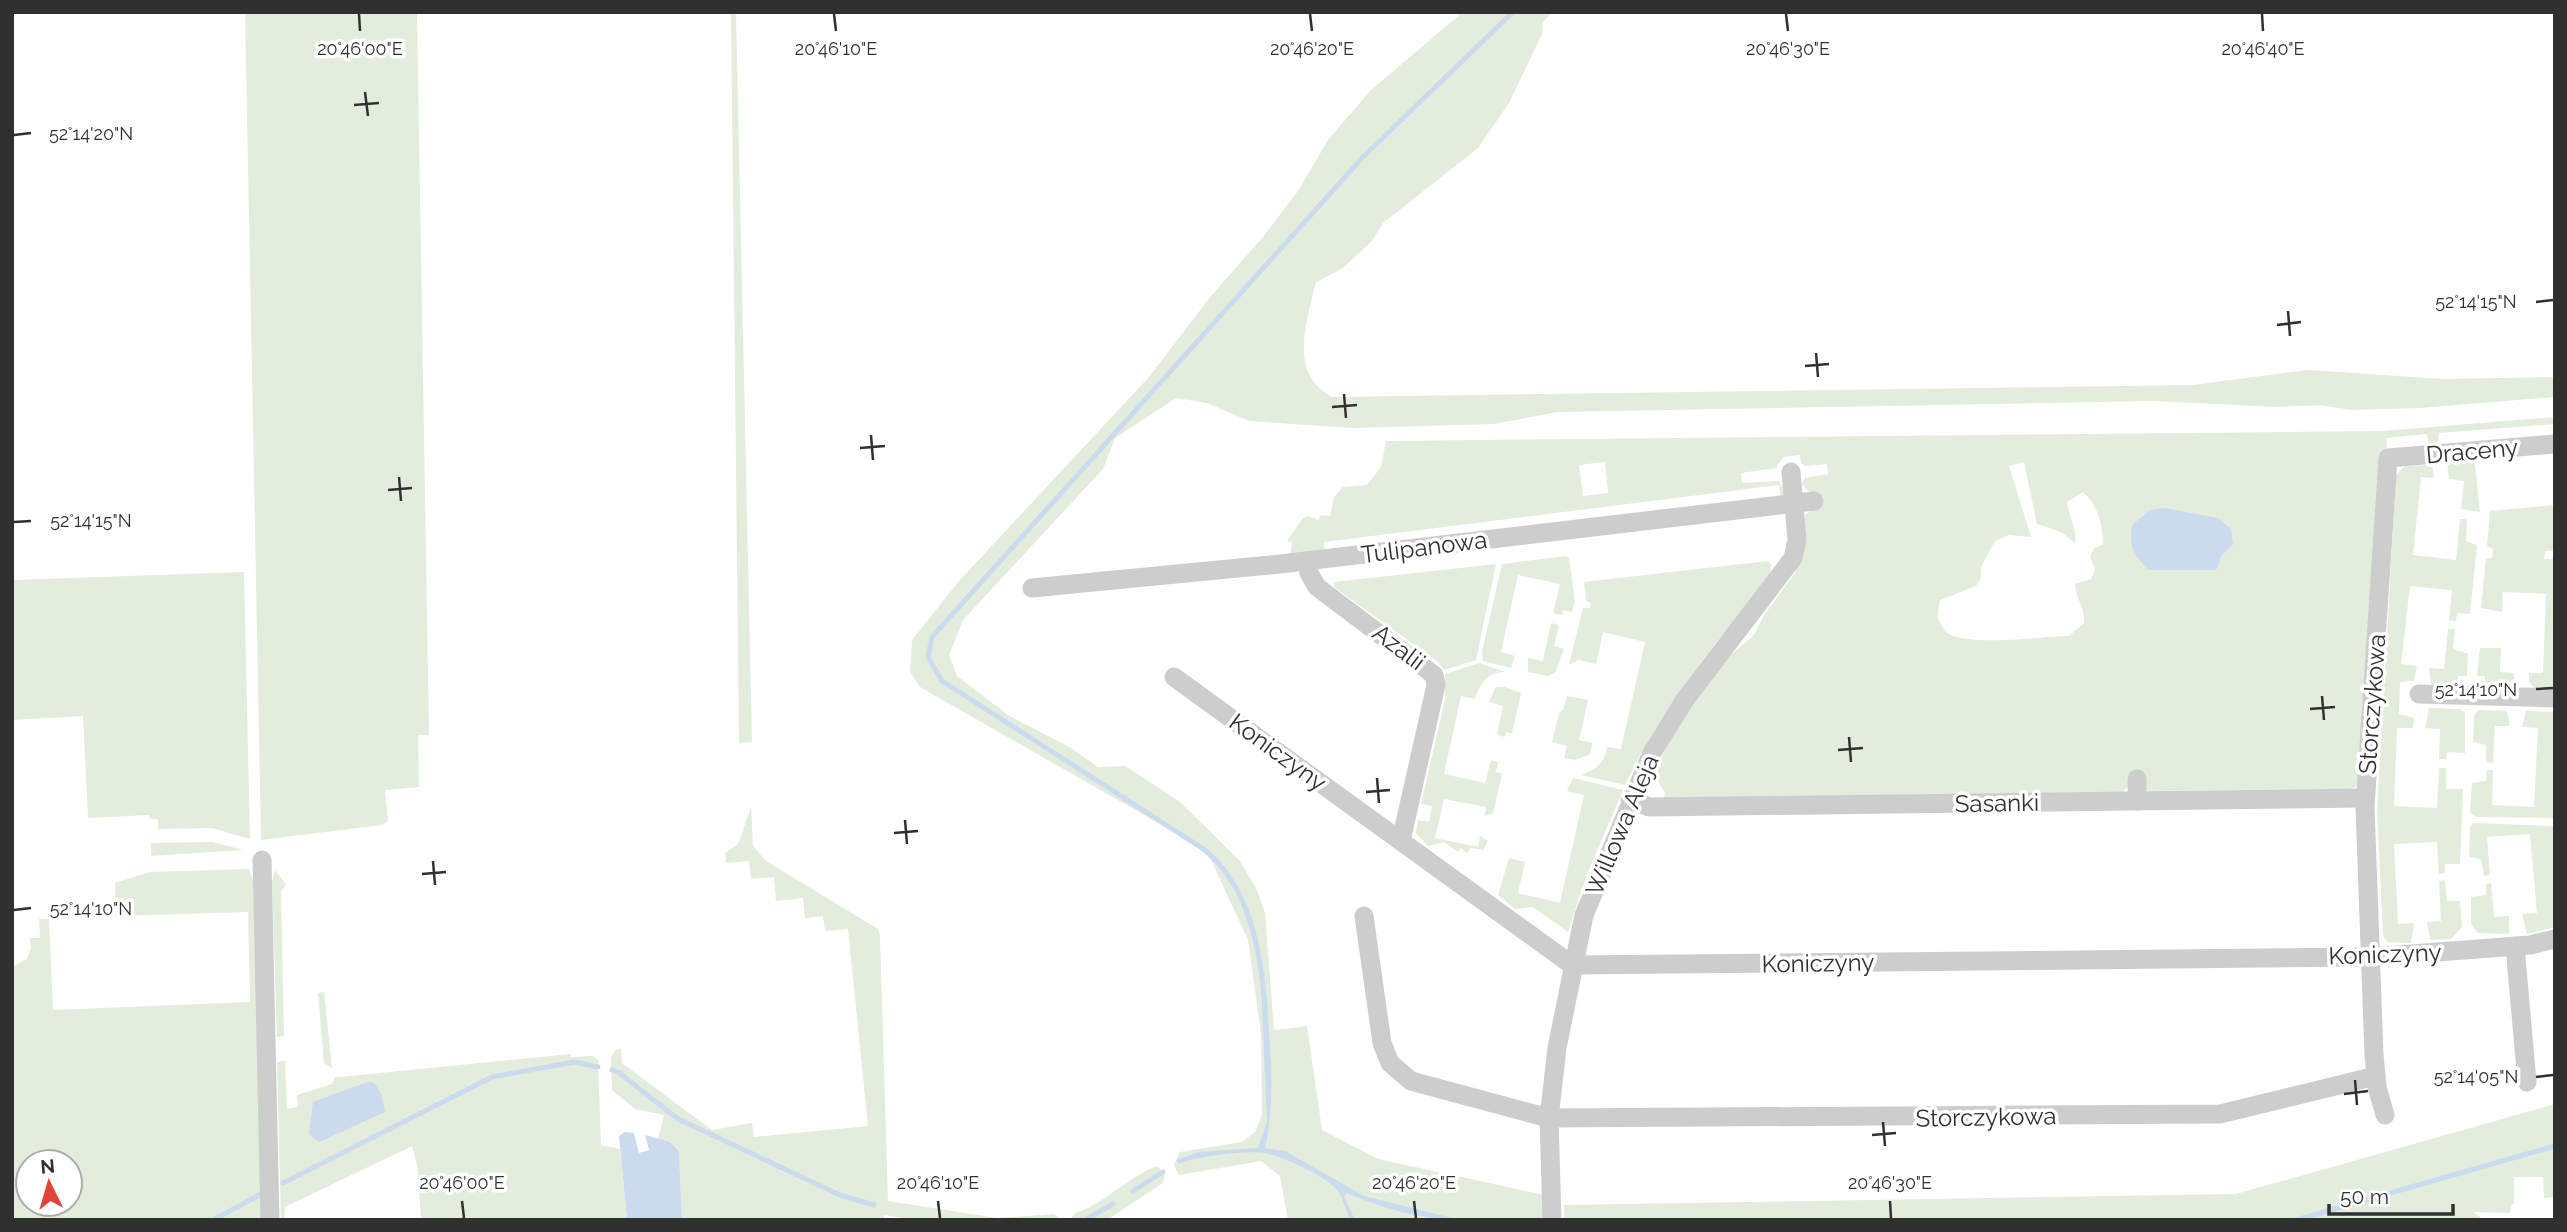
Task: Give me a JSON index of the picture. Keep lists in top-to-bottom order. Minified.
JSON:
{"streets":{"street":["Draceny","Tulipanowa","Azalii","Storczykowa","Koniczyny","Sasanki","Willowa Aleja"]},"crossings":[["Draceny","Storczykowa"],["Tulipanowa","Azalii"],["Tulipanowa","Willowa Aleja"],["Azalii","Koniczyny"],["Storczykowa","Koniczyny"],["Storczykowa","Sasanki"],["Storczykowa","Willowa Aleja"],["Koniczyny","Willowa Aleja"],["Sasanki","Willowa Aleja"]],"scale_bar":"50 m","north":"top","coordinates":["20°46'00\"E","20°46'10\"E","20°46'20\"E","20°46'30\"E","20°46'40\"E","52°14'20\"N","52°14'15\"N","52°14'10\"N","52°14'05\"N"]}
